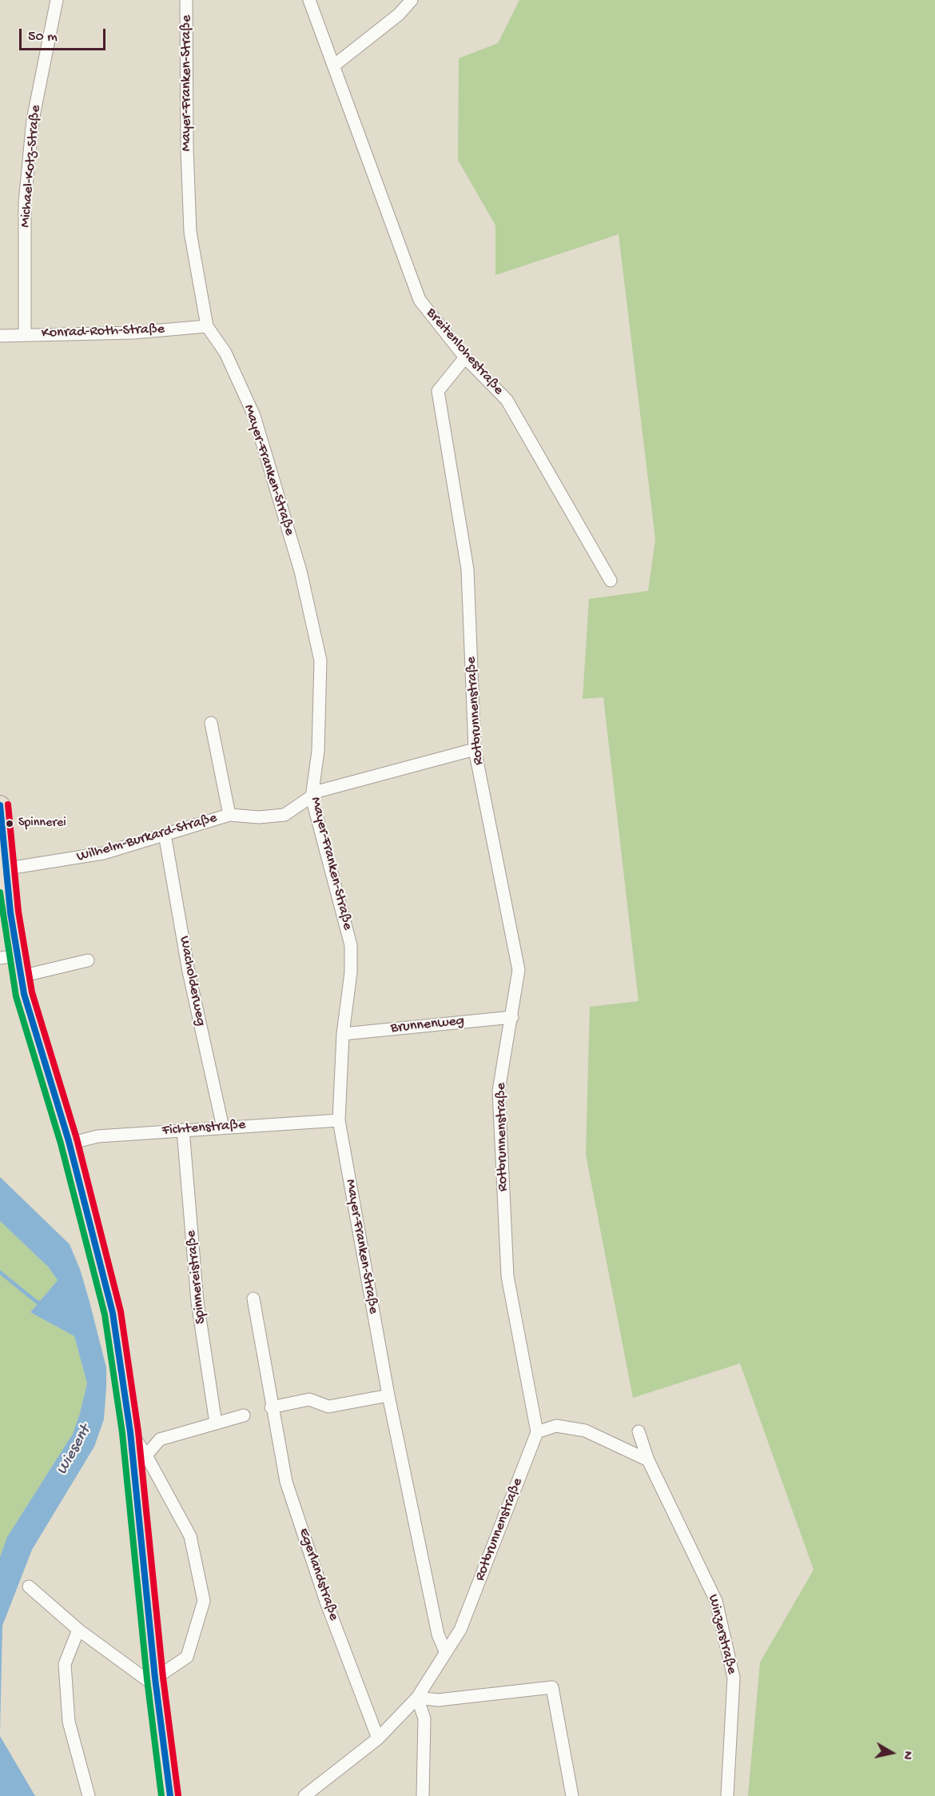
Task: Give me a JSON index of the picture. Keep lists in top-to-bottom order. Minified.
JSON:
{"streets":{"street":["Mayer-Franken-Straße","Michael-Kotz-Straße","Konrad-Roth-Straße","Breitenlohestraße","Rotbrunnenstraße","Wilhelm-Burkard-Straße","Wacholderweg","Brunnenweg","Fichtenstraße","Spinnereistraße","Egerlandstraße","Winzerstraße"]},"crossings":[["Mayer-Franken-Straße","Konrad-Roth-Straße"],["Mayer-Franken-Straße","Rotbrunnenstraße"],["Mayer-Franken-Straße","Wilhelm-Burkard-Straße"],["Mayer-Franken-Straße","Brunnenweg"],["Mayer-Franken-Straße","Fichtenstraße"],["Michael-Kotz-Straße","Konrad-Roth-Straße"],["Breitenlohestraße","Rotbrunnenstraße"],["Rotbrunnenstraße","Wilhelm-Burkard-Straße"],["Rotbrunnenstraße","Brunnenweg"],["Rotbrunnenstraße","Egerlandstraße"],["Wilhelm-Burkard-Straße","Wacholderweg"],["Wacholderweg","Fichtenstraße"],["Fichtenstraße","Spinnereistraße"]],"water":["Wiesent"],"places":["Spinnerei"],"scale_bar":"50 m","north":"right"}
